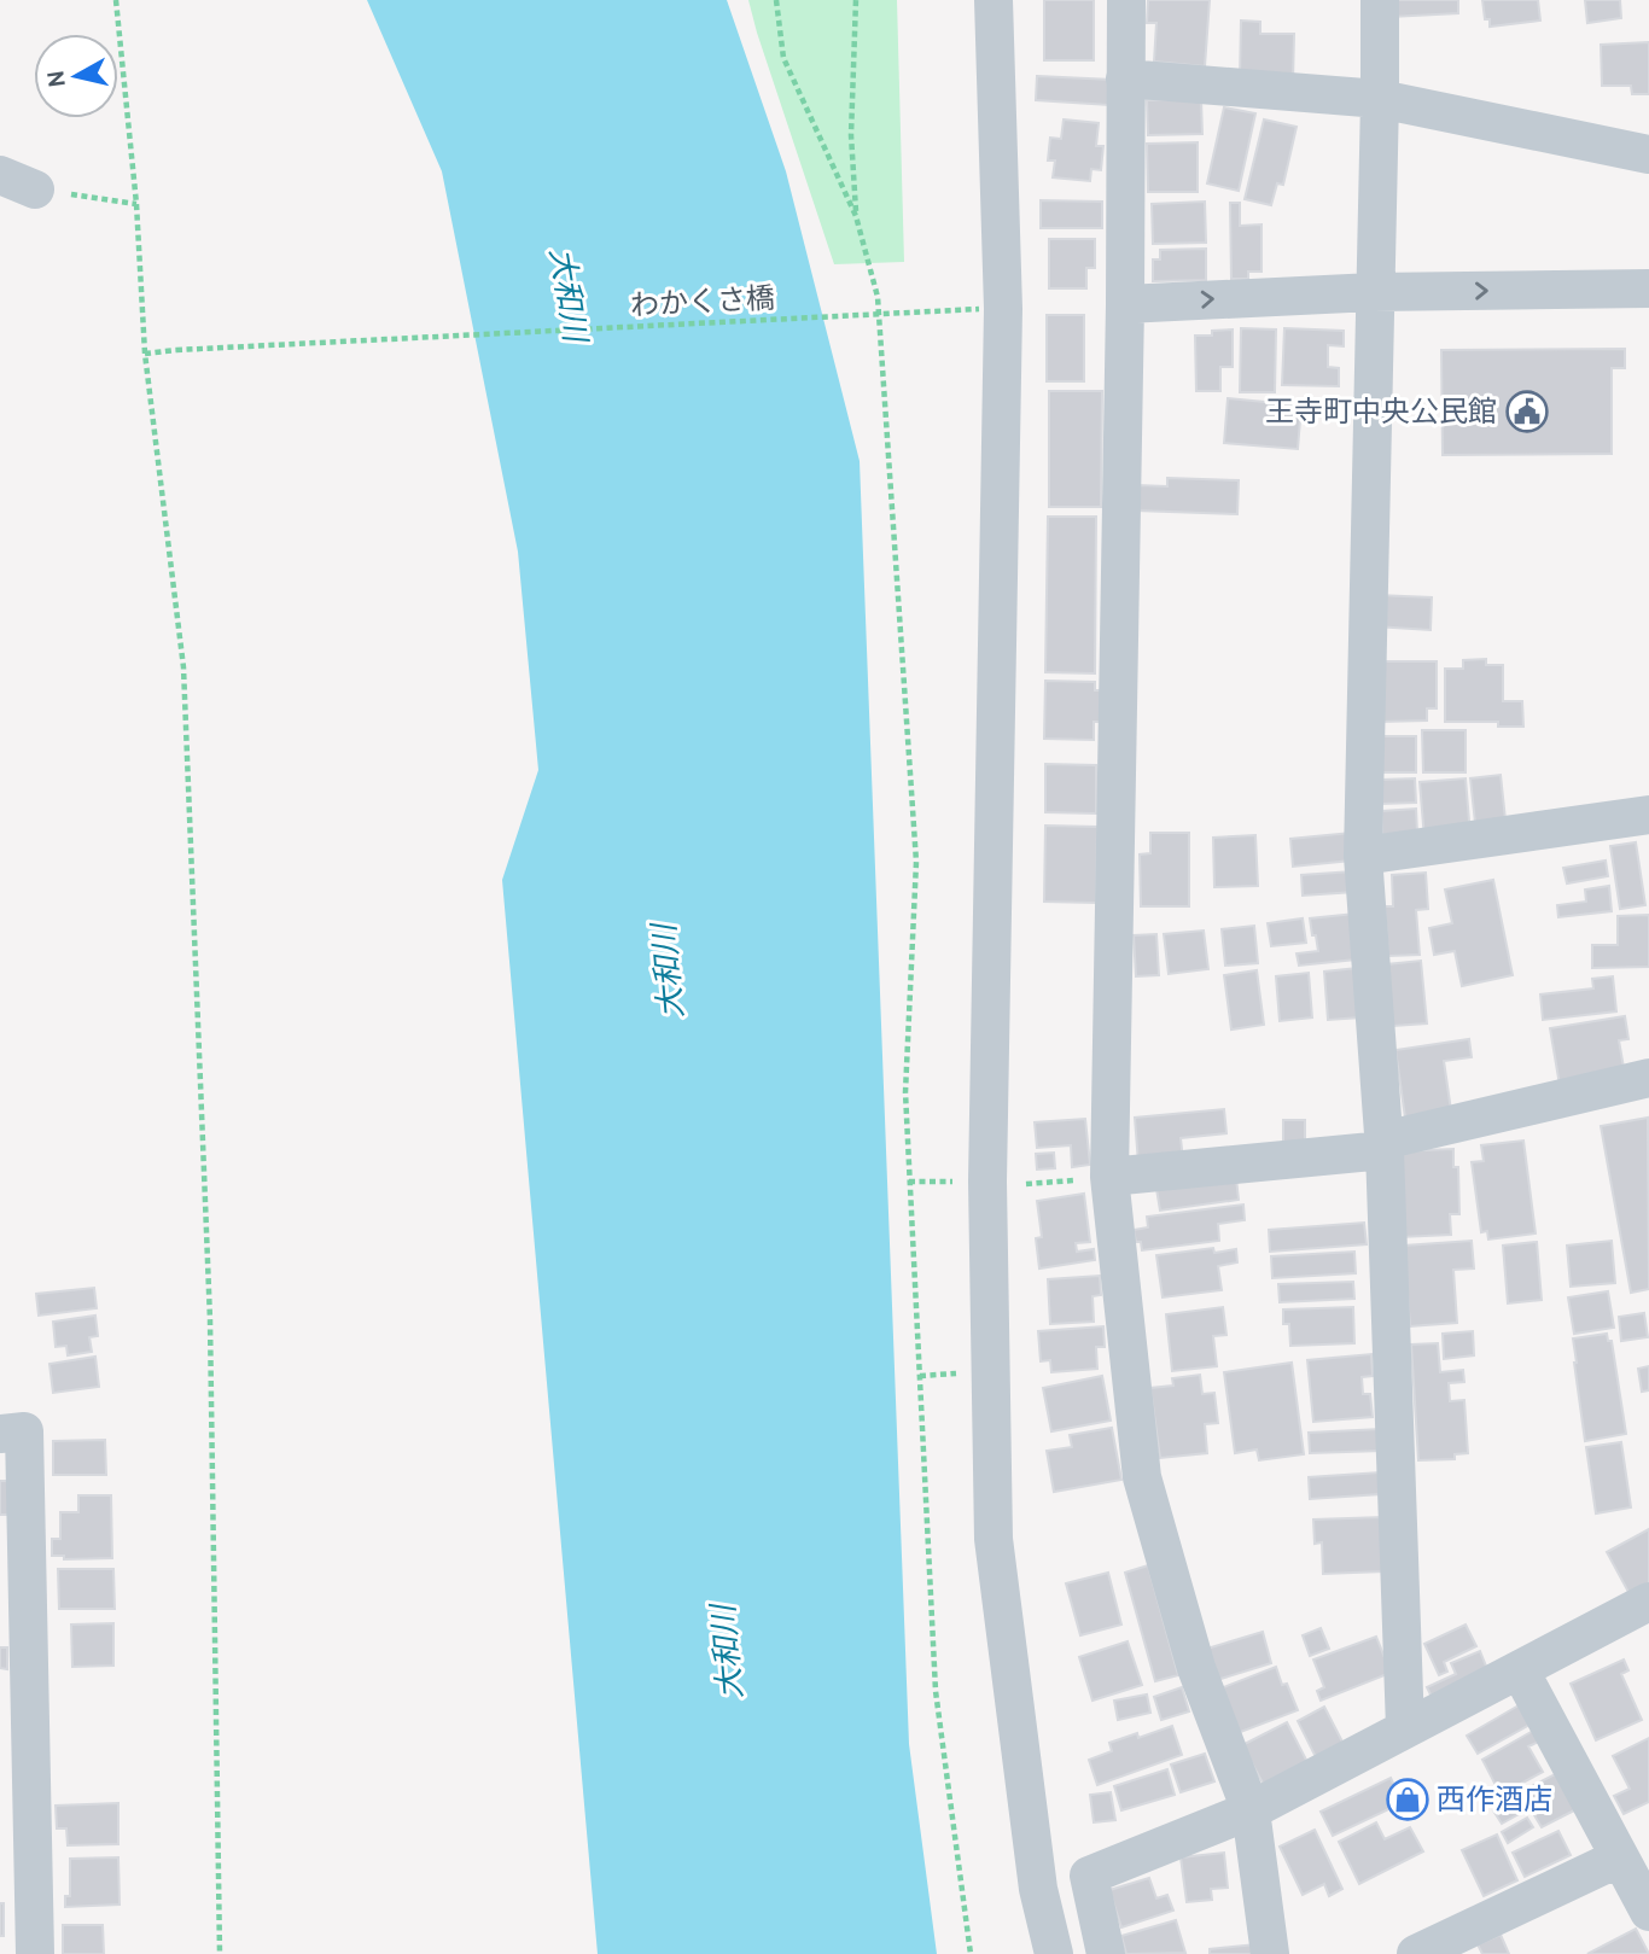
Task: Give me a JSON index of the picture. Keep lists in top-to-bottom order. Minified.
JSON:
{"streets":{"path":["わかくさ橋"]},"water":["大和川"],"places":{"public building":["王寺町中央公民館"],"shop":["西作酒店"]},"north":"left"}
